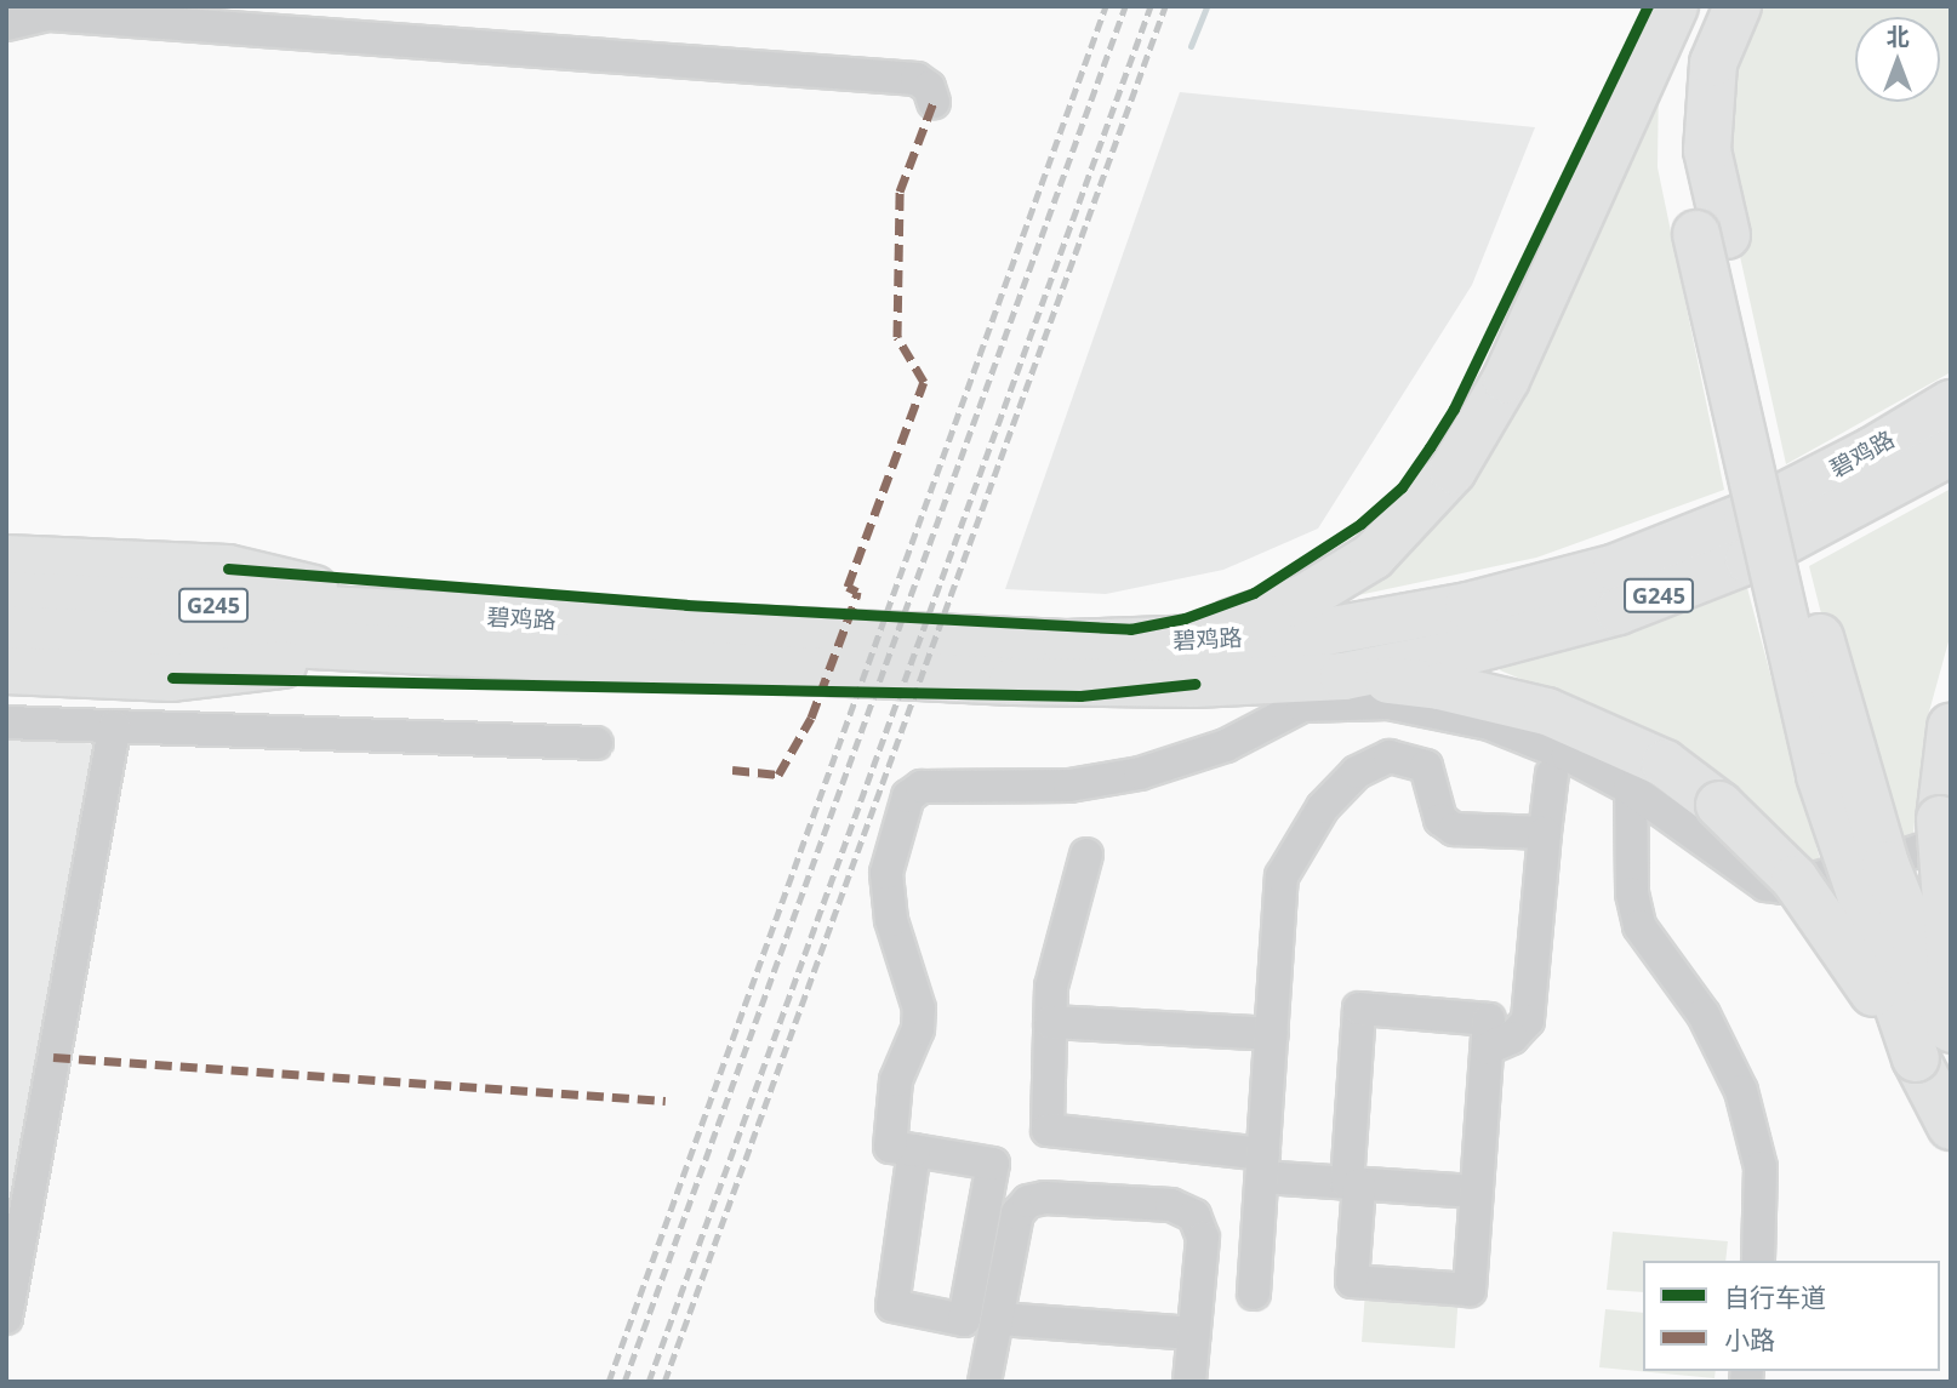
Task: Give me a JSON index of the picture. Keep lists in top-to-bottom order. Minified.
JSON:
{"streets":{"highway":["碧鸡路","G245"]},"crossings":[["碧鸡路","G245"]],"legend":["自行车道","小路"],"north":"top"}
